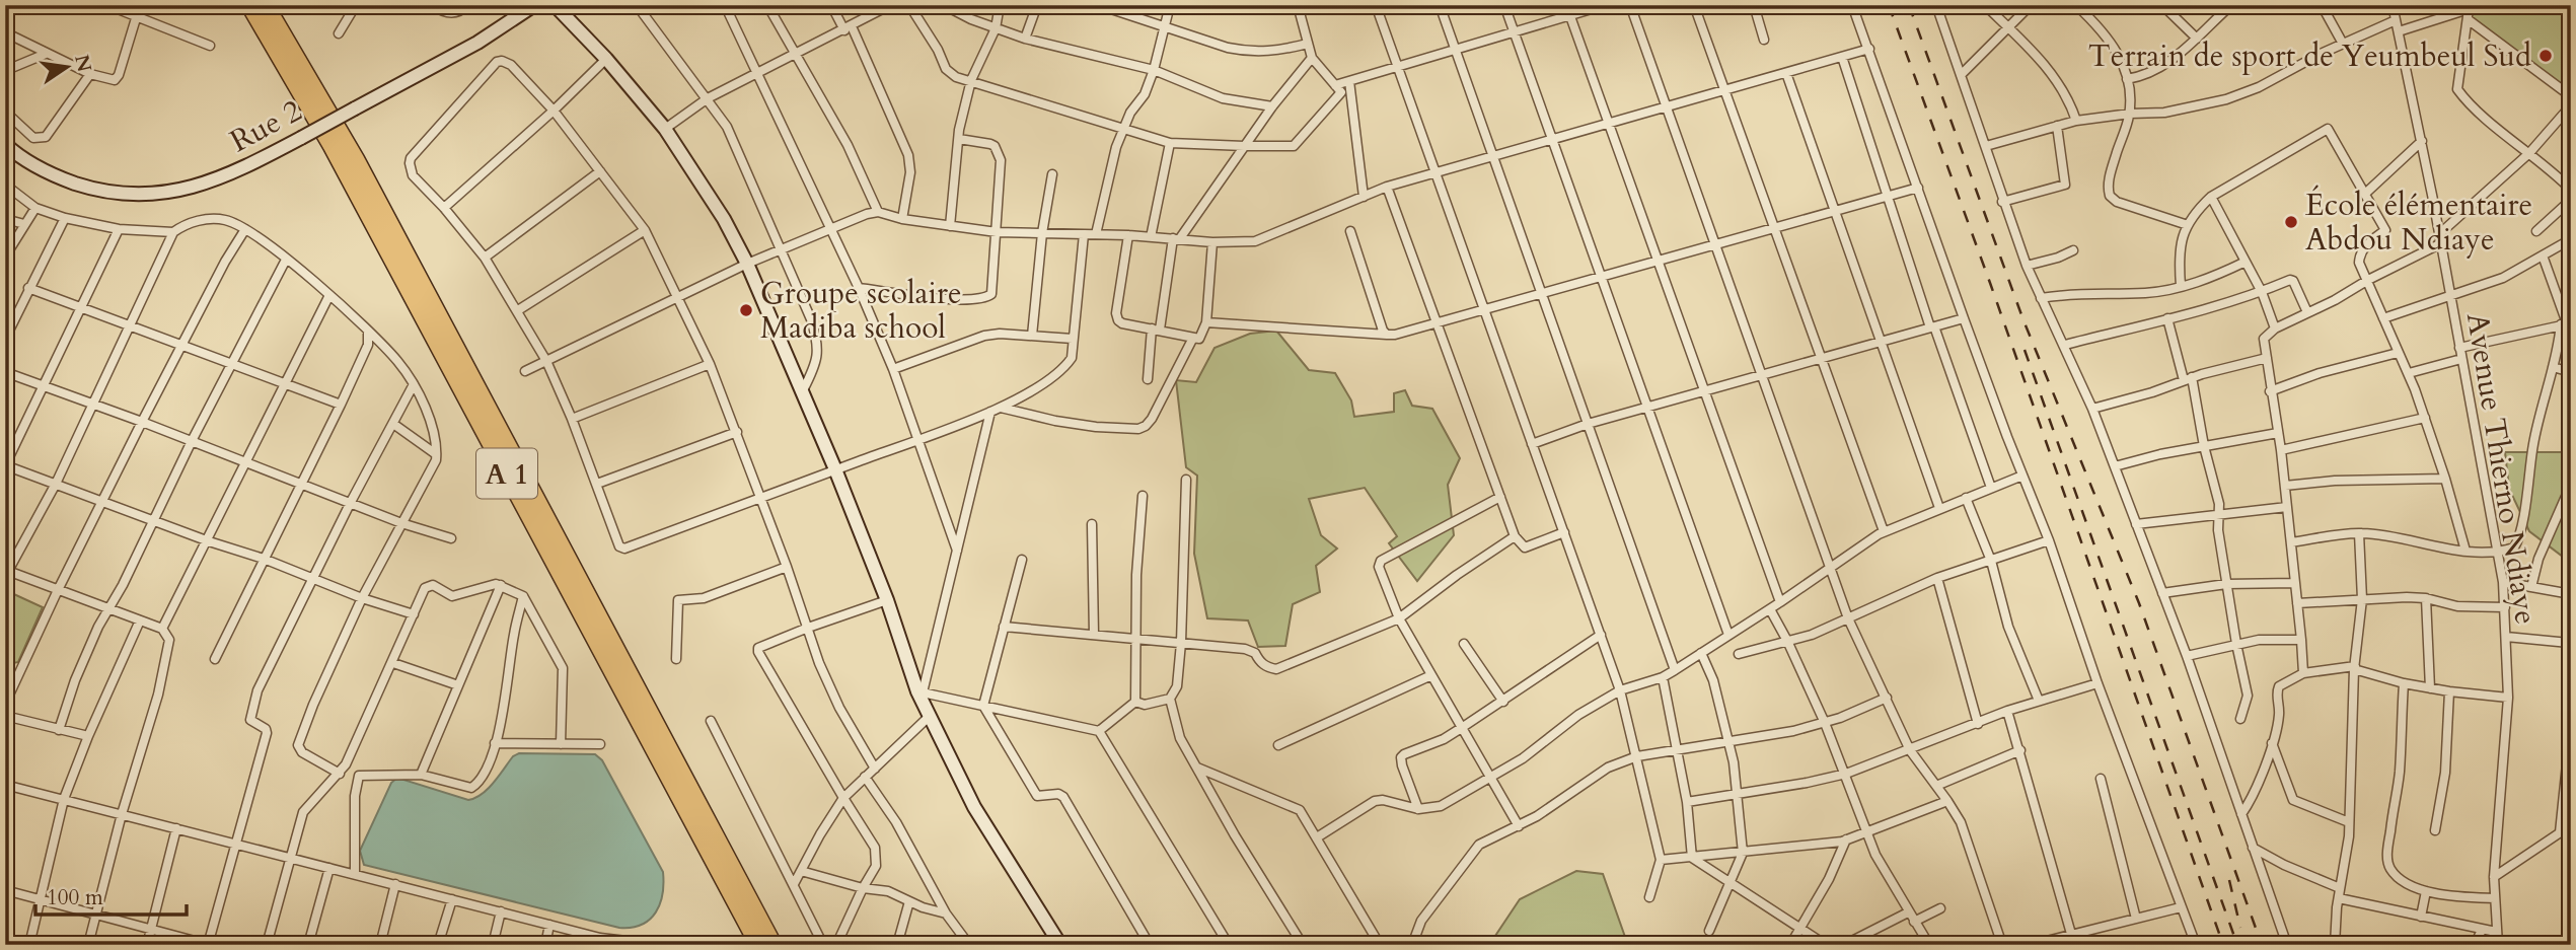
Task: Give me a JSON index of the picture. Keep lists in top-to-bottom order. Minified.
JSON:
{"streets":{"highway":["A 1"],"street":["Rue 2","Avenue Thierno Ndiaye"]},"places":["Terrain de sport de Yeumbeul Sud","École élémentaire Abdou Ndiaye","Groupe scolaire Madiba school"],"scale_bar":"100 m","north":"right"}
